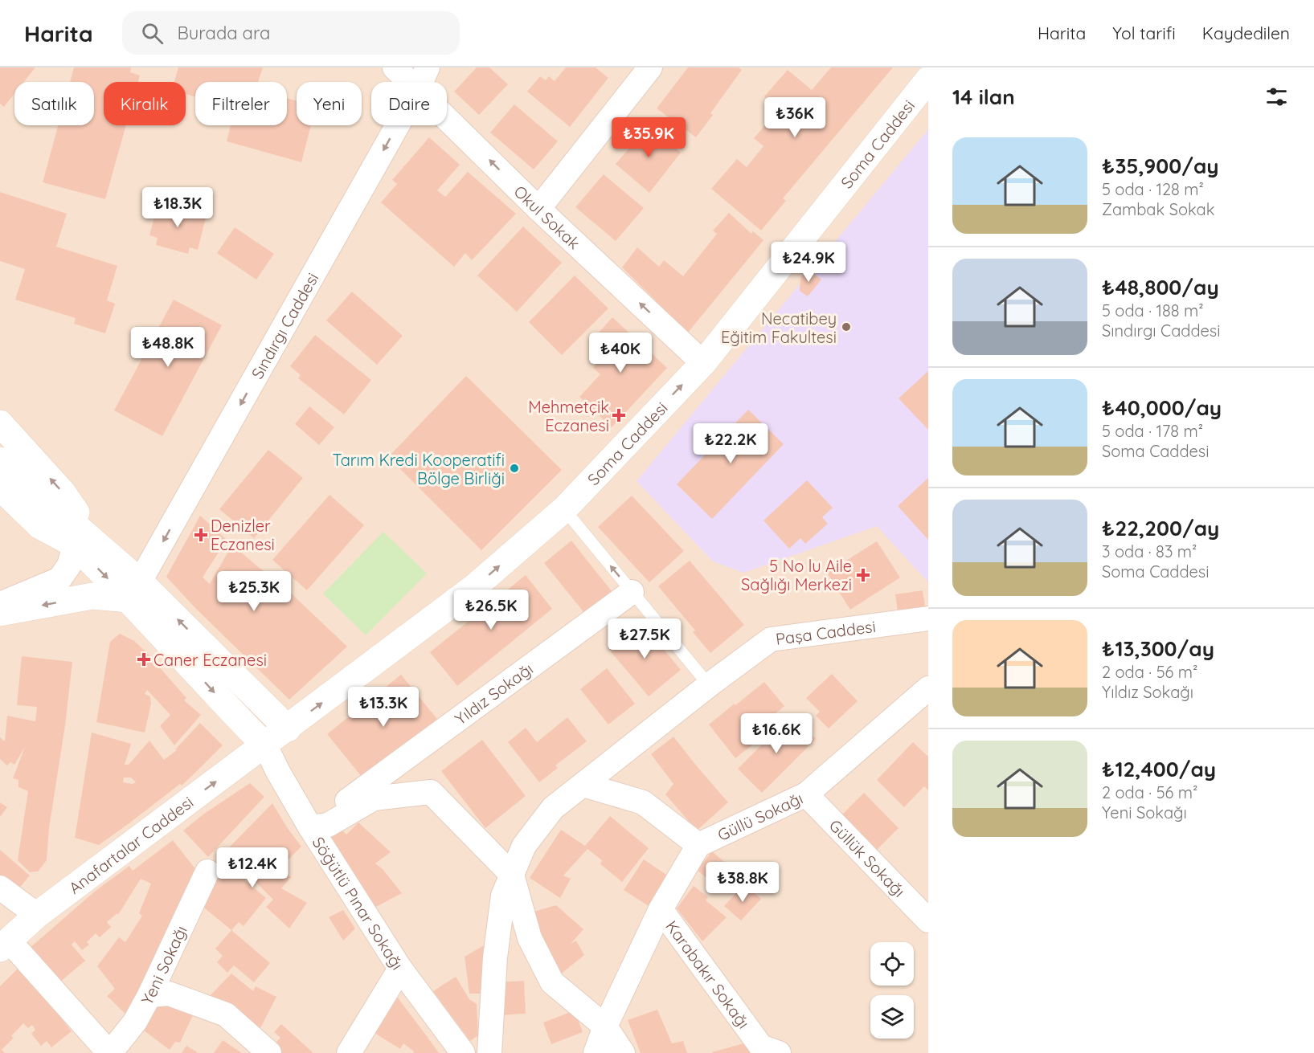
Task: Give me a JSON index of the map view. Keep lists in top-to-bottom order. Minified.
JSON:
{"streets":{"main road":["Soma Caddesi","Anafartalar Caddesi"],"street":["Okul Sokak","Sındırgı Caddesi","Paşa Caddesi","Yıldız Sokağı","Güllü Sokağı","Güllük Sokağı","Söğütlü Pınar Sokağı","Yeni Sokağı","Karabakır Sokağı"]},"crossings":[["Soma Caddesi","Okul Sokak"],["Soma Caddesi","Anafartalar Caddesi"],["Soma Caddesi","Söğütlü Pınar Sokağı"],["Yıldız Sokağı","Söğütlü Pınar Sokağı"],["Güllü Sokağı","Güllük Sokağı"],["Güllü Sokağı","Karabakır Sokağı"],["Anafartalar Caddesi","Söğütlü Pınar Sokağı"]],"one_way":["Soma Caddesi","Okul Sokak","Sındırgı Caddesi","Anafartalar Caddesi"],"places":{"other":["Necatibey Eğitim Fakultesi","Tarım Kredi Kooperatifi Bölge Birliği"],"health":["Mehmetçik Eczanesi","Denizler Eczanesi","5 No lu Aile Sağlığı Merkezi","Caner Eczanesi"]},"page":{"header":"Harita","search":"Burada ara","nav":["Harita","Yol tarifi","Kaydedilen"],"heading":"14 ilan","chip":["Satılık","Kiralık","Filtreler","Yeni","Daire"],"price":["₺36K","₺35.9K","₺18.3K","₺24.9K","₺48.8K","₺40K","₺22.2K","₺25.3K","₺26.5K","₺27.5K","₺13.3K","₺16.6K","₺12.4K","₺38.8K"],"list":[{"name":"₺35,900/ay","note":"5 oda · 128 m² · Zambak Sokak"},{"name":"₺48,800/ay","note":"5 oda · 188 m² · Sındırgı Caddesi"},{"name":"₺40,000/ay","note":"5 oda · 178 m² · Soma Caddesi"},{"name":"₺22,200/ay","note":"3 oda · 83 m² · Soma Caddesi"},{"name":"₺13,300/ay","note":"2 oda · 56 m² · Yıldız Sokağı"},{"name":"₺12,400/ay","note":"2 oda · 56 m² · Yeni Sokağı"}]}}
